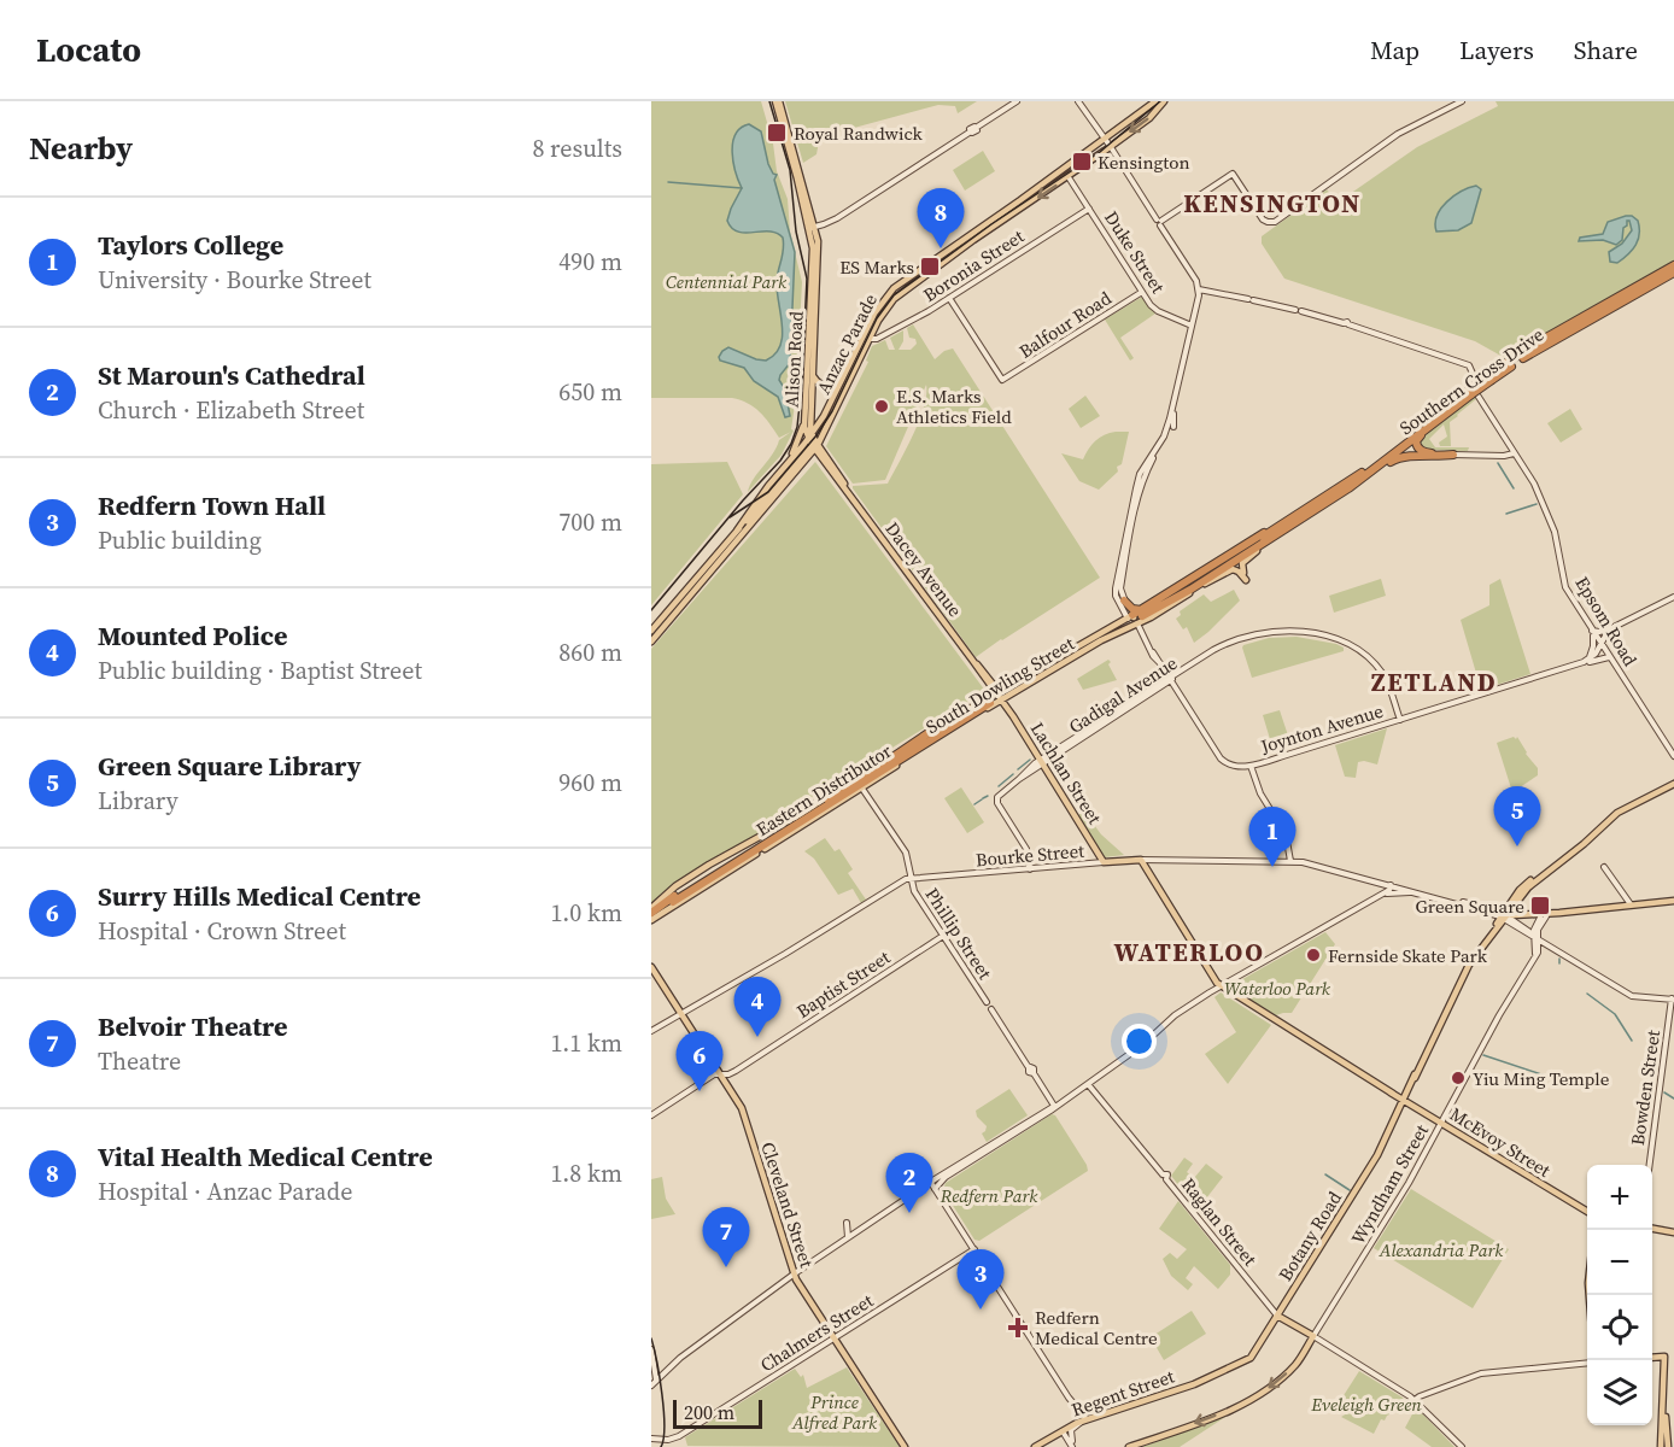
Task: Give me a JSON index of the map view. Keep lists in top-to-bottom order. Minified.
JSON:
{"streets":{"highway":["Southern Cross Drive","South Dowling Street","Eastern Distributor"],"main road":["Anzac Parade","Alison Road","Dacey Avenue","Lachlan Street","Bourke Street","McEvoy Street","Wyndham Street","Cleveland Street","Botany Road","Regent Street"],"street":["Duke Street","Boronia Street","Balfour Road","Epsom Road","Gadigal Avenue","Joynton Avenue","Phillip Street","Baptist Street","Bowden Street","Raglan Street","Chalmers Street"]},"crossings":[["Duke Street","Boronia Street"],["Duke Street","Balfour Road"],["Duke Street","Anzac Parade"],["Boronia Street","Balfour Road"],["Boronia Street","Anzac Parade"],["Anzac Parade","Alison Road"],["Anzac Parade","Dacey Avenue"],["Alison Road","Dacey Avenue"],["Southern Cross Drive","Epsom Road"],["Southern Cross Drive","South Dowling Street"],["Dacey Avenue","South Dowling Street"],["Dacey Avenue","Lachlan Street"],["Epsom Road","Joynton Avenue"],["South Dowling Street","Lachlan Street"],["South Dowling Street","Eastern Distributor"],["South Dowling Street","Phillip Street"],["Gadigal Avenue","Joynton Avenue"],["Gadigal Avenue","Lachlan Street"],["Gadigal Avenue","Bourke Street"],["Lachlan Street","Bourke Street"],["Bourke Street","Phillip Street"],["Bourke Street","McEvoy Street"],["Bourke Street","Cleveland Street"],["Bourke Street","Botany Road"],["Phillip Street","Baptist Street"],["Baptist Street","Cleveland Street"],["McEvoy Street","Wyndham Street"],["McEvoy Street","Botany Road"],["Cleveland Street","Chalmers Street"],["Raglan Street","Botany Road"],["Botany Road","Regent Street"]],"districts":["KENSINGTON","ZETLAND","WATERLOO"],"parks":["Centennial Park","Waterloo Park","Redfern Park","Alexandria Park","Prince Alfred Park","Eveleigh Green"],"places":{"transit":["Royal Randwick","Kensington","ES Marks","Green Square"],"other":["E.S. Marks Athletics Field","Fernside Skate Park","Yiu Ming Temple"],"health":["Redfern Medical Centre"]},"scale_bar":"200 m","page":{"header":"Locato","nav":["Map","Layers","Share"],"heading":["Nearby","8 results"],"pins":["8","5","1","4","6","2","7","3"],"list":[{"mark":"1","name":"Taylors College","note":"University · Bourke Street","value":"490 m"},{"mark":"2","name":"St Maroun's Cathedral","note":"Church · Elizabeth Street","value":"650 m"},{"mark":"3","name":"Redfern Town Hall","note":"Public building","value":"700 m"},{"mark":"4","name":"Mounted Police","note":"Public building · Baptist Street","value":"860 m"},{"mark":"5","name":"Green Square Library","note":"Library","value":"960 m"},{"mark":"6","name":"Surry Hills Medical Centre","note":"Hospital · Crown Street","value":"1.0 km"},{"mark":"7","name":"Belvoir Theatre","note":"Theatre","value":"1.1 km"},{"mark":"8","name":"Vital Health Medical Centre","note":"Hospital · Anzac Parade","value":"1.8 km"}],"map_buttons":["+","−"],"scale":"200 m"}}
